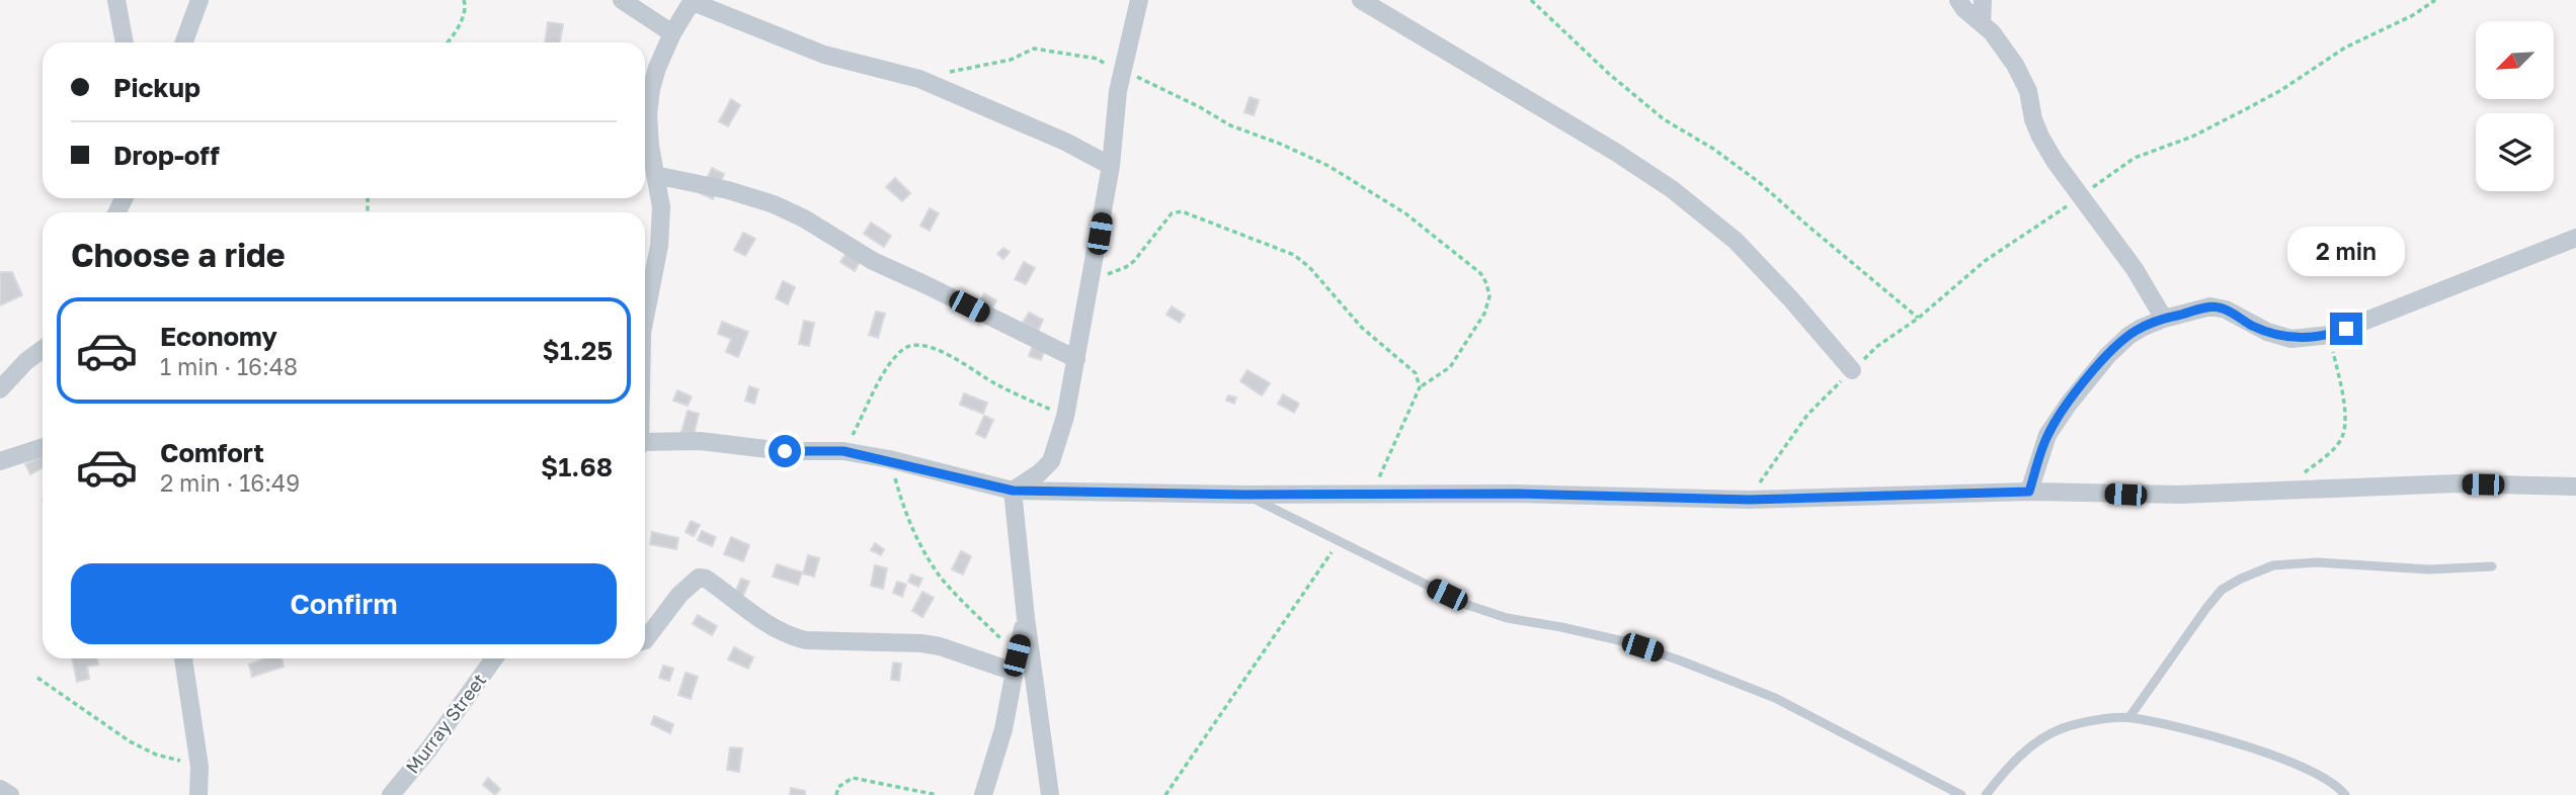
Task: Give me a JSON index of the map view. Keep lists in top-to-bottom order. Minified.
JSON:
{"streets":{"street":["Murray Street"]},"north":"bottom left","page":{"banner":["Pickup","Drop-off"],"heading":"Choose a ride","bubble":"2 min","list":[{"name":"Economy","note":"1 min · 16:48","value":"$1.25"},{"name":"Comfort","note":"2 min · 16:49","value":"$1.68"}],"buttons":"Confirm"}}
